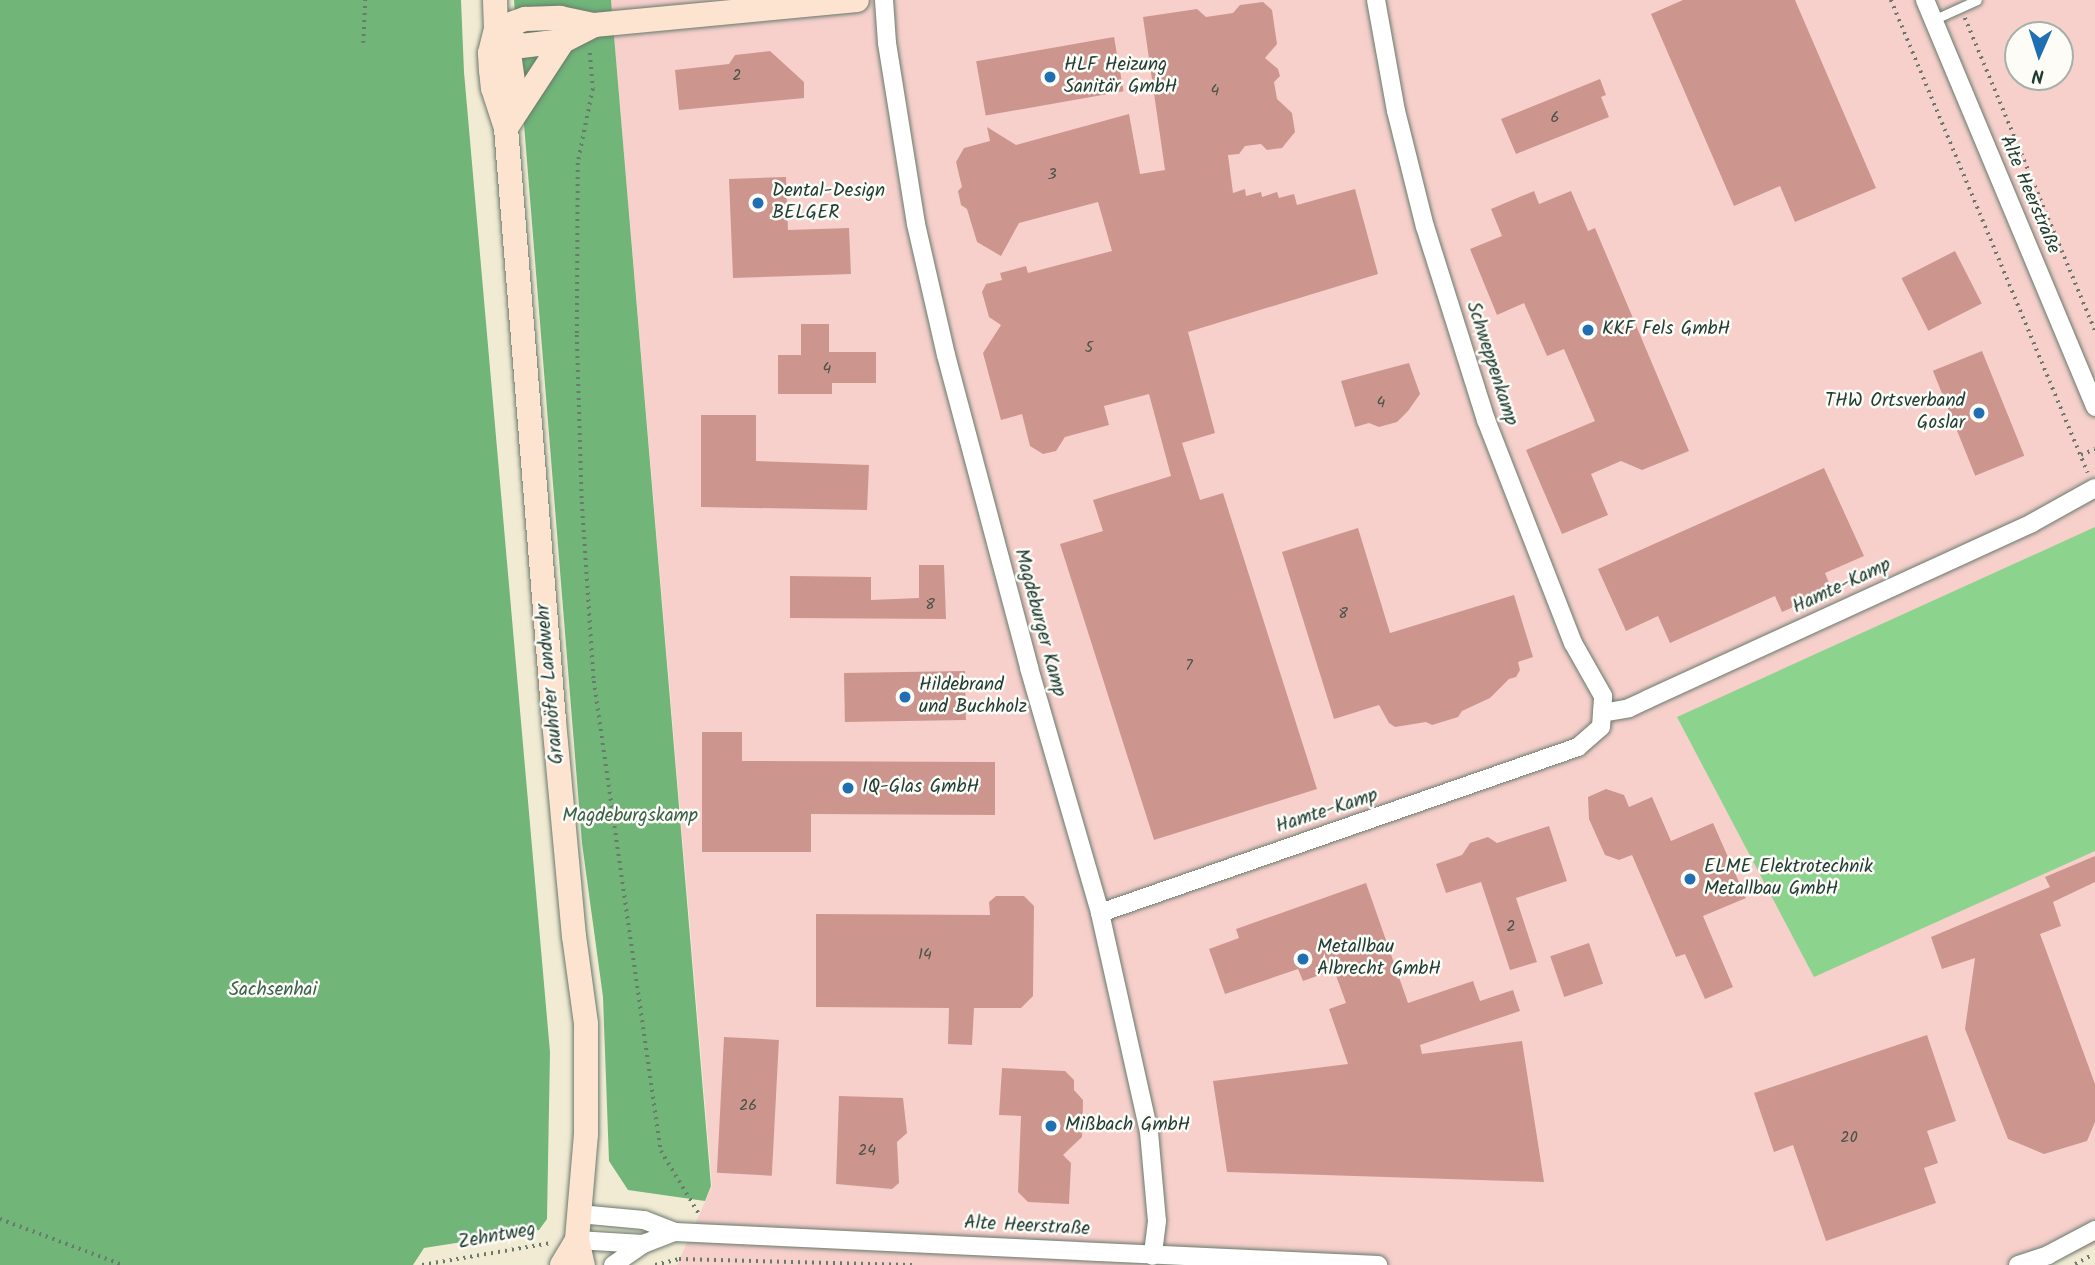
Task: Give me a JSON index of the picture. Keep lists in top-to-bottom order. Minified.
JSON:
{"streets":{"street":["Alte Heerstraße","Schweppenkamp","Hamte-Kamp","Magdeburger Kamp","Grauhöfer Landwehr"],"path":["Zehntweg"]},"crossings":[["Alte Heerstraße","Magdeburger Kamp"],["Alte Heerstraße","Grauhöfer Landwehr"],["Alte Heerstraße","Zehntweg"],["Schweppenkamp","Hamte-Kamp"],["Hamte-Kamp","Magdeburger Kamp"],["Grauhöfer Landwehr","Zehntweg"]],"parks":["Magdeburgskamp","Sachsenhai"],"places":["HLF Heizung Sanitär GmbH","Dental-Design BELGER","KKF Fels GmbH","THW Ortsverband Goslar","Hildebrand und Buchholz","IQ-Glas GmbH","ELME Elektrotechnik Metallbau GmbH","Metallbau Albrecht GmbH","Mißbach GmbH"],"house_numbers":["2","4","6","3","5","4","4","8","8","7","2","14","26","20","24"],"north":"bottom"}
